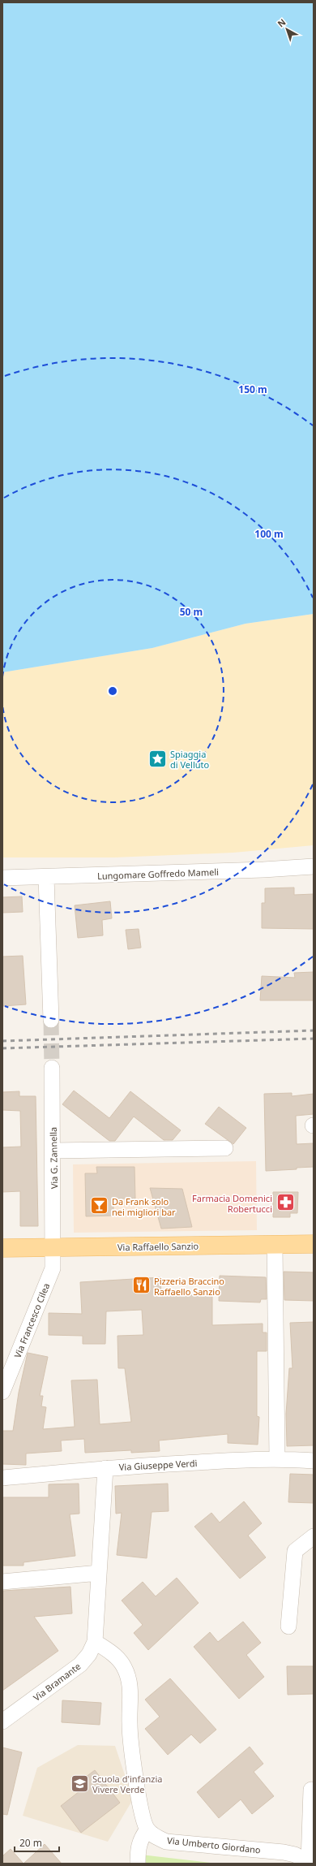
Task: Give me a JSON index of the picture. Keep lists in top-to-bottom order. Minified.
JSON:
{"streets":{"main road":["Via Raffaello Sanzio"],"street":["Lungomare Goffredo Mameli","Via G. Zannella","Via Francesco Cilea","Via Giuseppe Verdi","Via Bramante","Via Umberto Giordano"]},"crossings":[["Via G. Zannella","Via Raffaello Sanzio"],["Via G. Zannella","Via Francesco Cilea"],["Via Raffaello Sanzio","Via Francesco Cilea"],["Via Giuseppe Verdi","Via Bramante"]],"places":{"place":["Spiaggia di Velluto"],"pharmacy":["Farmacia Domenici Robertucci"],"bar":["Da Frank solo nei migliori bar"],"restaurant":["Pizzeria Braccino Raffaello Sanzio"],"school or university":["Scuola d'infanzia Vivere Verde"]},"scale_bar":"20 m","north":"top left","rings":["150 m","100 m","50 m"]}
